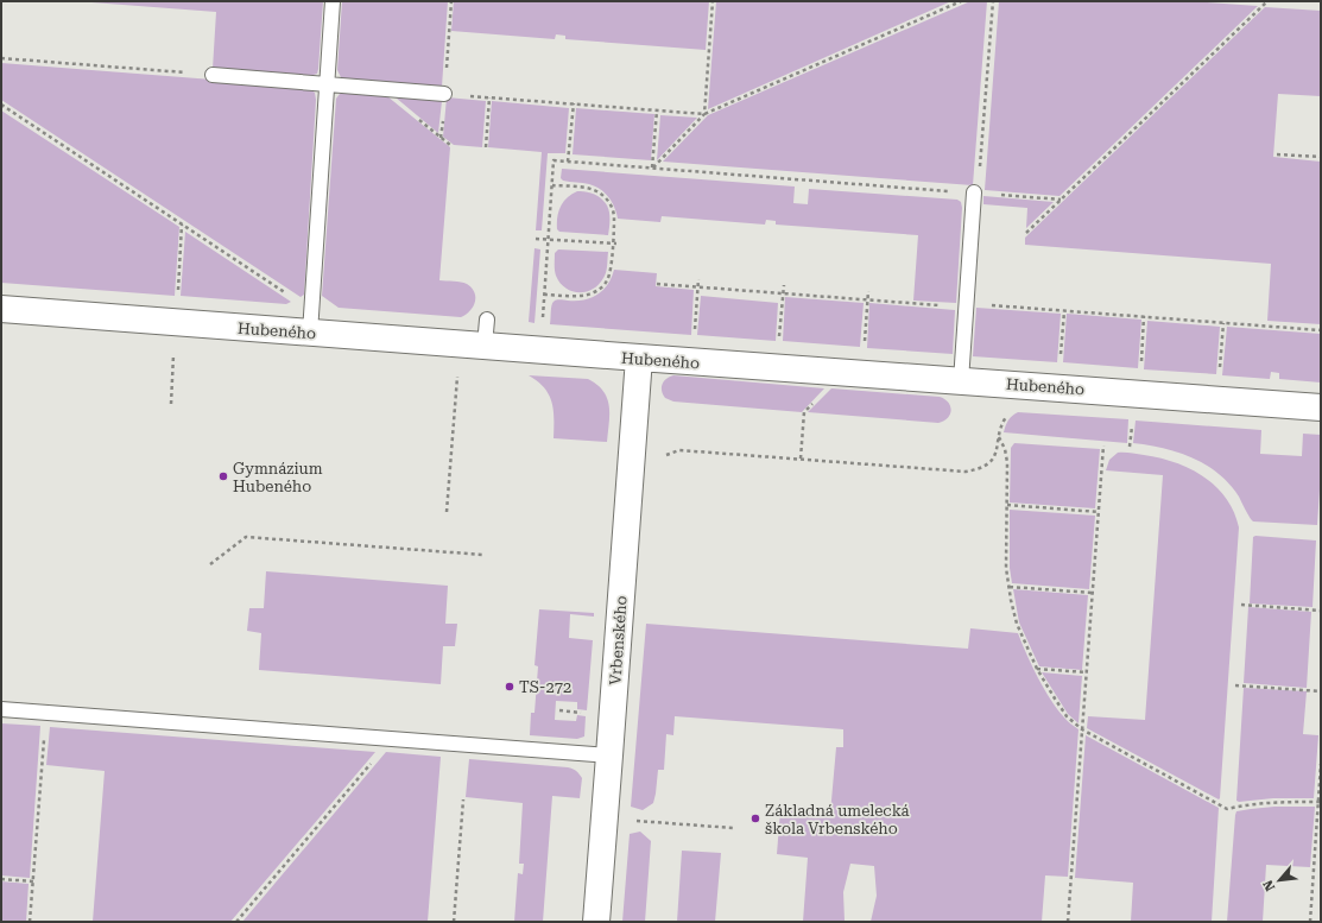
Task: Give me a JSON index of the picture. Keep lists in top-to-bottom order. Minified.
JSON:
{"streets":{"street":["Hubeného","Vrbenského"]},"crossings":[["Hubeného","Vrbenského"]],"places":["Gymnázium Hubeného","TS-272","Základná umelecká škola Vrbenského"],"north":"bottom left"}
